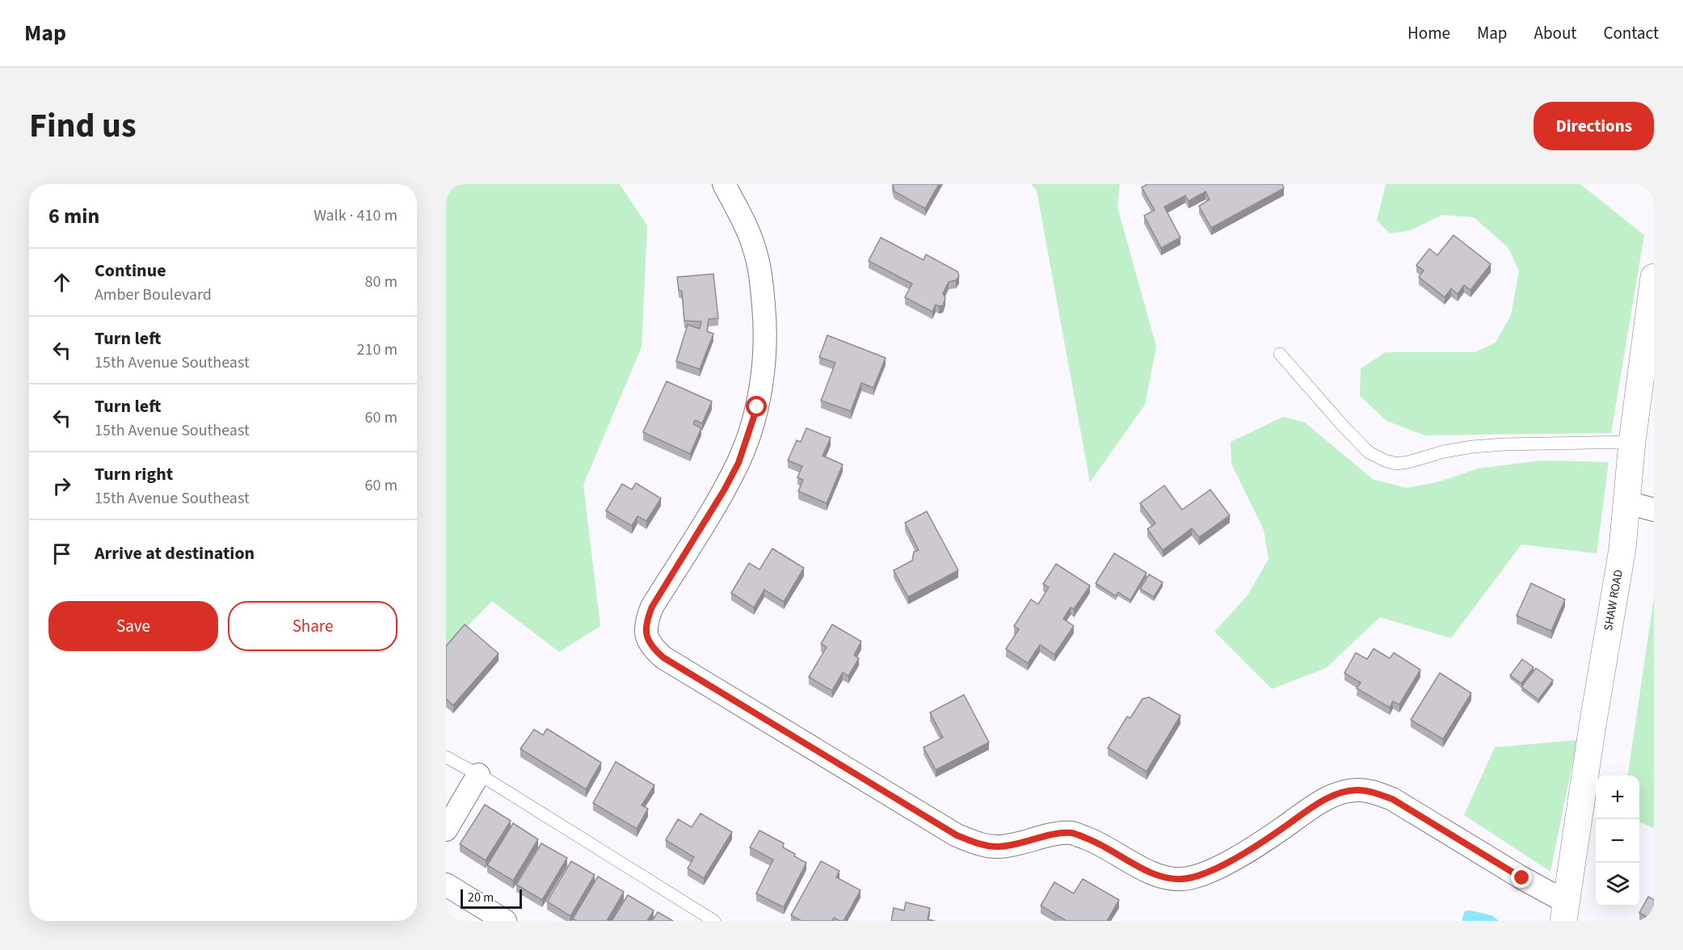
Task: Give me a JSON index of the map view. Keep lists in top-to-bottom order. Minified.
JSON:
{"streets":{"main road":["SHAW ROAD"]},"scale_bar":"20 m","page":{"header":"Map","nav":["Home","Map","About","Contact"],"title":"Find us","buttons":["Directions",["Save","Share"]],"heading":["6 min","Walk · 410 m"],"list":[["Continue","Amber Boulevard","80 m"],["Turn left","15th Avenue Southeast","210 m"],["Turn left","15th Avenue Southeast","60 m"],["Turn right","15th Avenue Southeast","60 m"],"Arrive at destination"],"map_buttons":["+","−"],"scale":"20 m"}}
